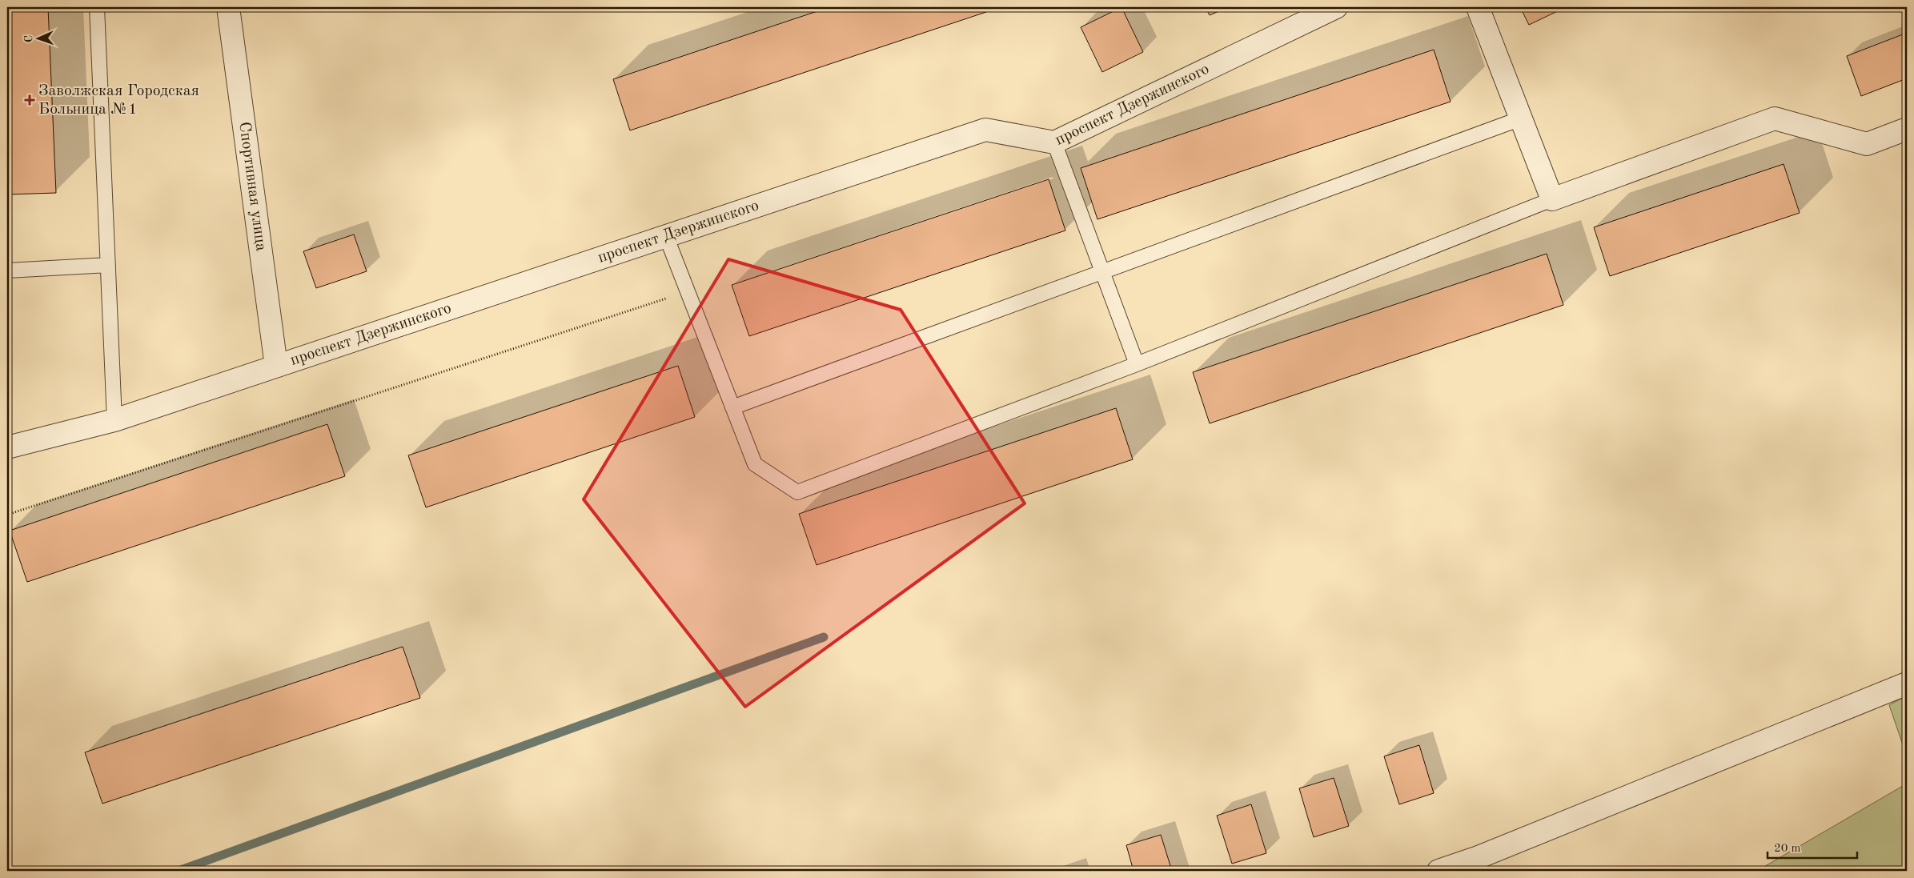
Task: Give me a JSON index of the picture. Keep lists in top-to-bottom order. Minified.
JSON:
{"streets":{"street":["проспект Дзержинского","Спортивная улица"]},"crossings":[["проспект Дзержинского","Спортивная улица"]],"places":{"health":["Заволжская Городская Больница №1"]},"scale_bar":"20 m","north":"left"}
